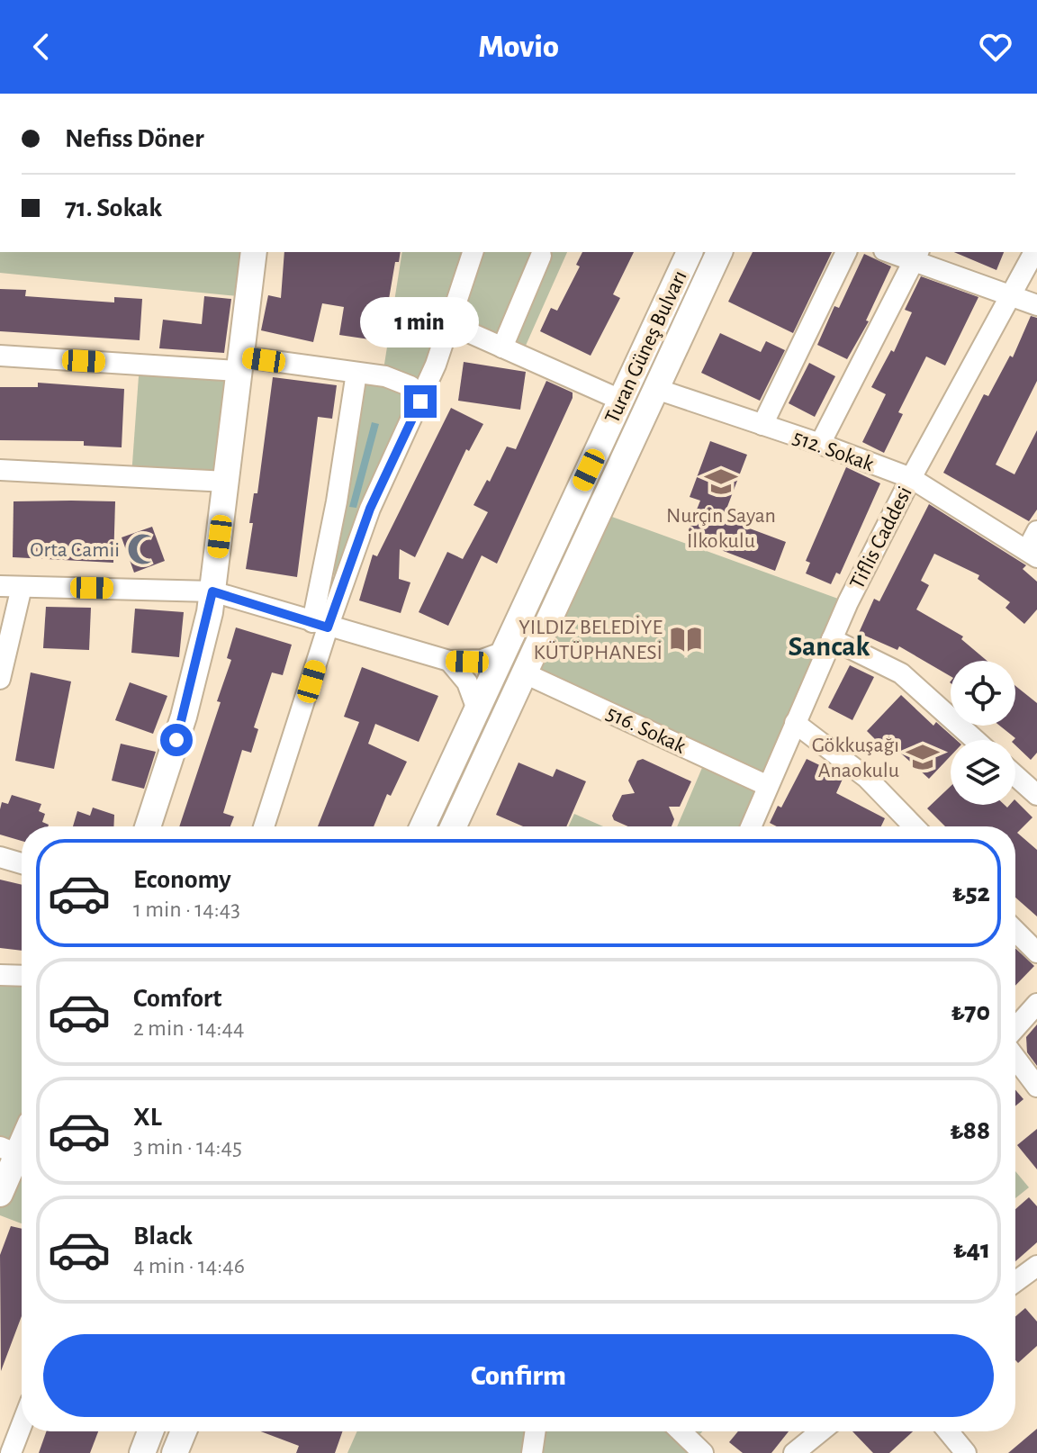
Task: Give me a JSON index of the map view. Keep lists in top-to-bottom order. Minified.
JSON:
{"streets":{"main road":["Turan Güneş Bulvarı"],"street":["512. Sokak","Tiflis Caddesi","516. Sokak"]},"crossings":[["Turan Güneş Bulvarı","512. Sokak"],["Turan Güneş Bulvarı","516. Sokak"],["512. Sokak","Tiflis Caddesi"],["Tiflis Caddesi","516. Sokak"]],"districts":["Sancak"],"places":{"school or university":["Nurçin Sayan İlkokulu","Gökkuşağı Anaokulu"],"mosque":["Orta Camii"],"library":["YILDIZ BELEDİYE KÜTÜPHANESİ"]},"page":{"header":"Movio","banner":["Nefiss Döner","71. Sokak"],"bubble":"1 min","list":[{"name":"Economy","note":"1 min · 14:43","value":"₺52"},{"name":"Comfort","note":"2 min · 14:44","value":"₺70"},{"name":"XL","note":"3 min · 14:45","value":"₺88"},{"name":"Black","note":"4 min · 14:46","value":"₺41"}],"buttons":"Confirm"}}
